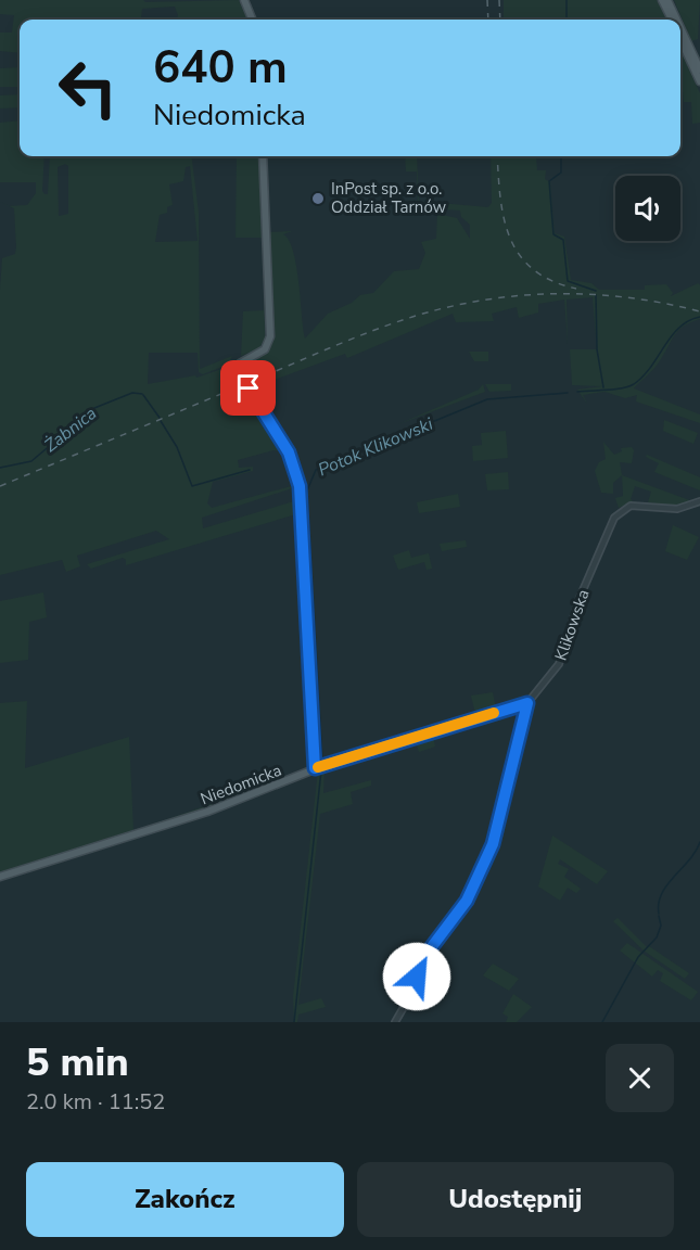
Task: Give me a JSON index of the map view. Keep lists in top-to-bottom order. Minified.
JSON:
{"streets":{"main road":["Niedomicka"],"street":["Klikowska"]},"crossings":[["Klikowska","Niedomicka"]],"water":["Żabnica","Potok Klikowski"],"places":["InPost sp. z o.o. Oddział Tarnów"],"page":{"turn":["640 m","Niedomicka"],"heading":["5 min","2.0 km · 11:52"],"buttons":["Zakończ","Udostępnij"]}}
